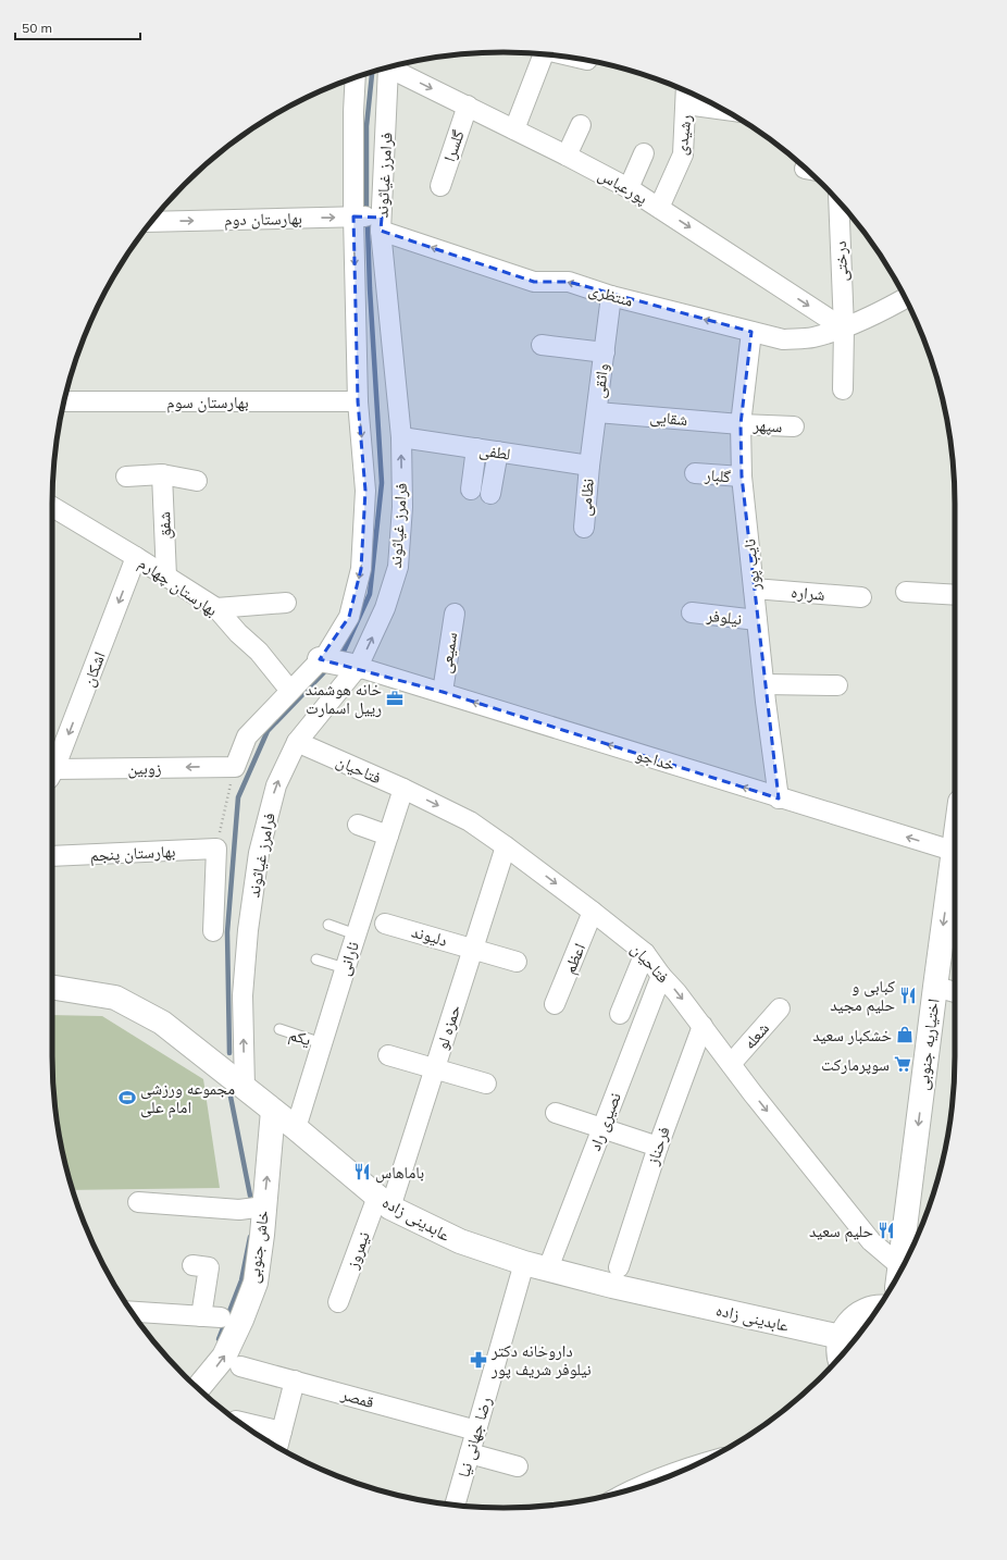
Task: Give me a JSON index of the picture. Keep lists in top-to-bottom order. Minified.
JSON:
{"streets":{"street":["رشیدی","گلسرا","فرامرز غیاثوند","پورعباس","بهارستان دوم","درختی","منتظری","واثقی","بهارستان سوم","شقایی","سپهر","لطفی","گلبار","نظامی","شفق","نایب پور","بهارستان چهارم","شراره","نیلوفر","سمیعی","اشکان","خداجو","زوبین","فتاحیان","بهارستان پنجم","دلیوند","نارانی","اعظم","حمزه لو","شعله","اختیاریه جنوبی","نصیری راد","فرحناز","عابدینی زاده","خاش جنوبی","نیمروز","قمصر","رضا جهانی نیا"],"lane":["یکم"]},"crossings":[["رشیدی","پورعباس"],["گلسرا","پورعباس"],["فرامرز غیاثوند","بهارستان دوم"],["فرامرز غیاثوند","منتظری"],["فرامرز غیاثوند","بهارستان سوم"],["فرامرز غیاثوند","لطفی"],["فرامرز غیاثوند","بهارستان چهارم"],["فرامرز غیاثوند","خداجو"],["فرامرز غیاثوند","زوبین"],["فرامرز غیاثوند","فتاحیان"],["فرامرز غیاثوند","عابدینی زاده"],["پورعباس","درختی"],["پورعباس","منتظری"],["بهارستان دوم","منتظری"],["درختی","منتظری"],["منتظری","واثقی"],["منتظری","نایب پور"],["واثقی","شقایی"],["واثقی","لطفی"],["واثقی","نظامی"],["شقایی","سپهر"],["شقایی","نایب پور"],["سپهر","نایب پور"],["لطفی","نظامی"],["گلبار","نایب پور"],["شفق","بهارستان چهارم"],["نایب پور","شراره"],["نایب پور","نیلوفر"],["نایب پور","خداجو"],["بهارستان چهارم","اشکان"],["سمیعی","خداجو"],["اشکان","زوبین"],["خداجو","اختیاریه جنوبی"],["فتاحیان","نارانی"],["فتاحیان","اعظم"],["فتاحیان","حمزه لو"],["فتاحیان","شعله"],["فتاحیان","نصیری راد"],["فتاحیان","فرحناز"],["دلیوند","حمزه لو"],["نارانی","یکم"],["نارانی","عابدینی زاده"],["حمزه لو","عابدینی زاده"],["حمزه لو","نیمروز"],["نصیری راد","عابدینی زاده"],["عابدینی زاده","خاش جنوبی"],["عابدینی زاده","نیمروز"],["عابدینی زاده","رضا جهانی نیا"],["قمصر","رضا جهانی نیا"]],"one_way":["پورعباس","بهارستان دوم","منتظری","اشکان","خداجو","زوبین","فتاحیان","اختیاریه جنوبی","خاش جنوبی"],"places":{"office":["خانه هوشمند رییل اسمارت"],"restaurant":["کبابی و حلیم مجید","باماهاس","حلیم سعید"],"shop":["خشکبار سعید"],"supermarket":["سوپرمارکت"],"sports":["مجموعه ورزشی امام علی"],"pharmacy":["داروخانه دکتر نیلوفر شریف پور"]},"scale_bar":"50 m"}
